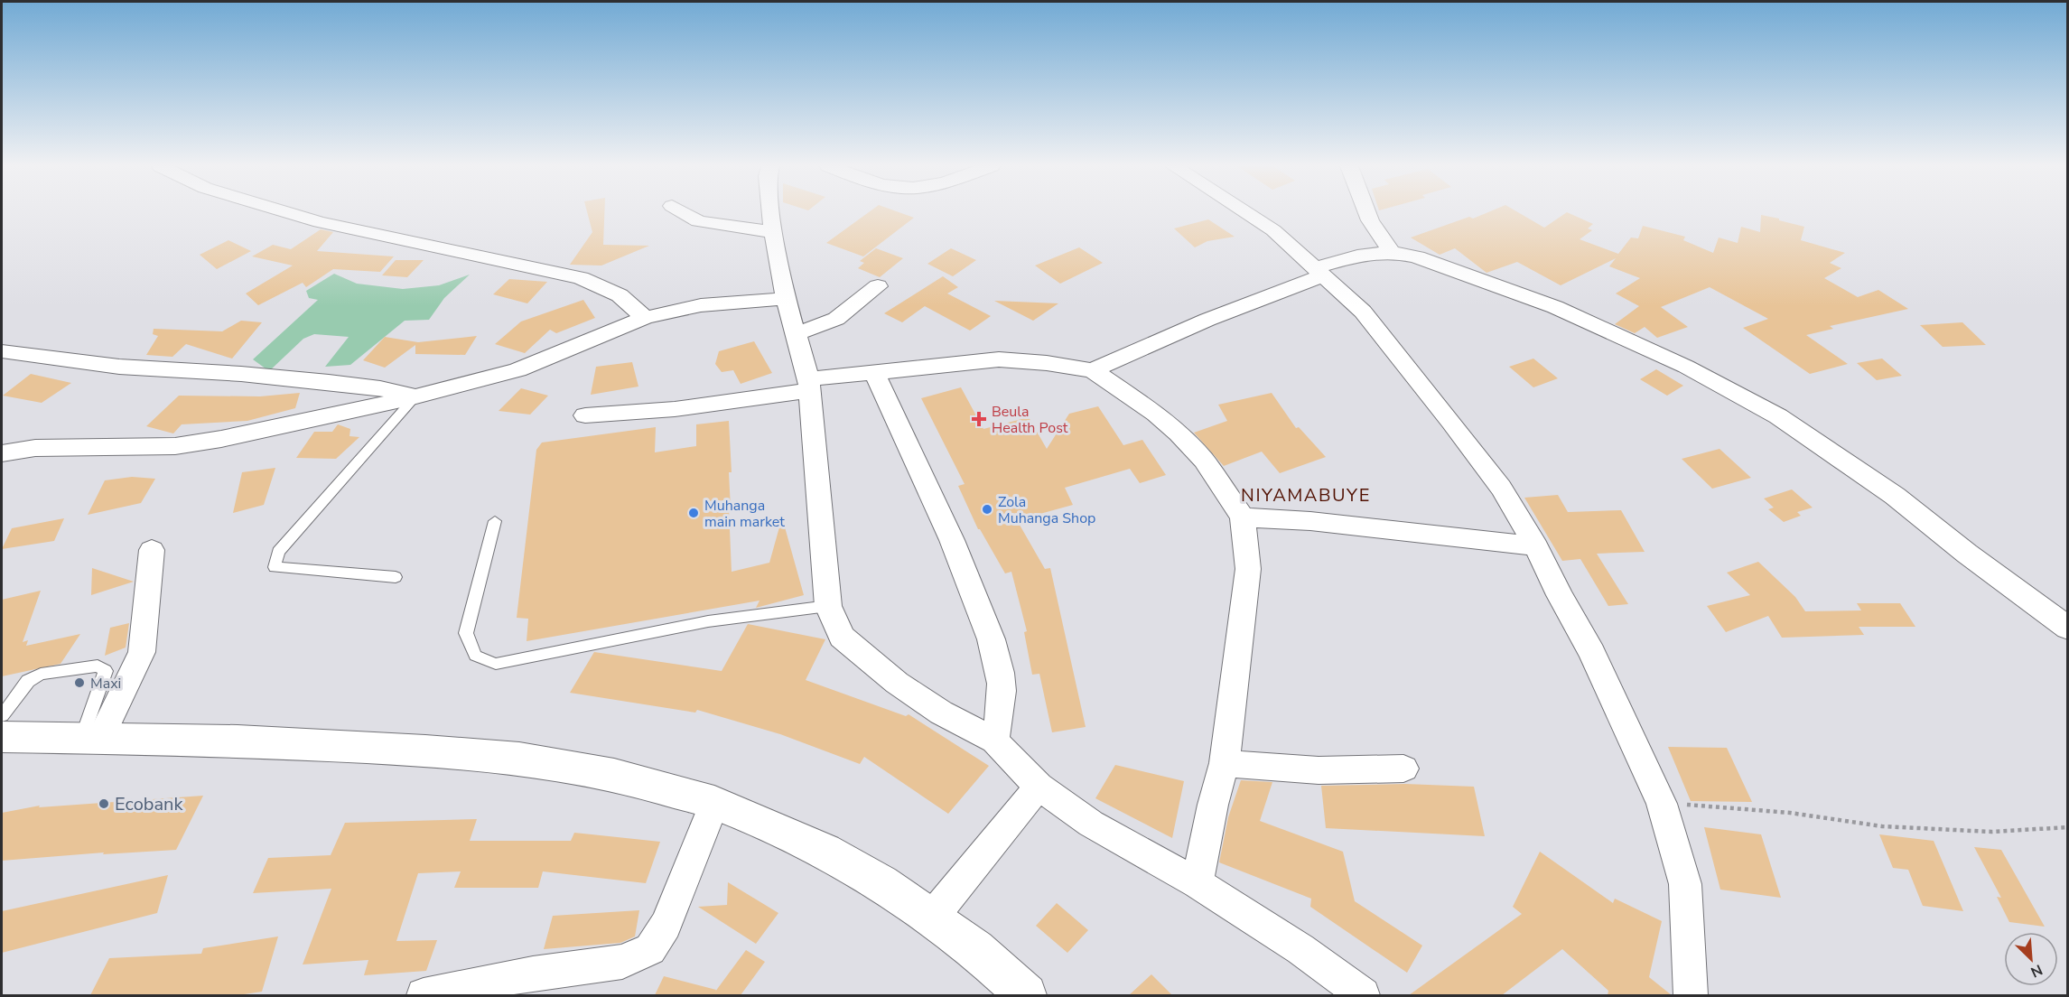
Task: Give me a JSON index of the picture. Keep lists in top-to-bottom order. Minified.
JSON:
{"districts":["NIYAMABUYE"],"places":{"health":["Beula Health Post"],"other":["Zola Muhanga Shop","Muhanga main market","Maxi","Ecobank"]},"north":"bottom right"}
